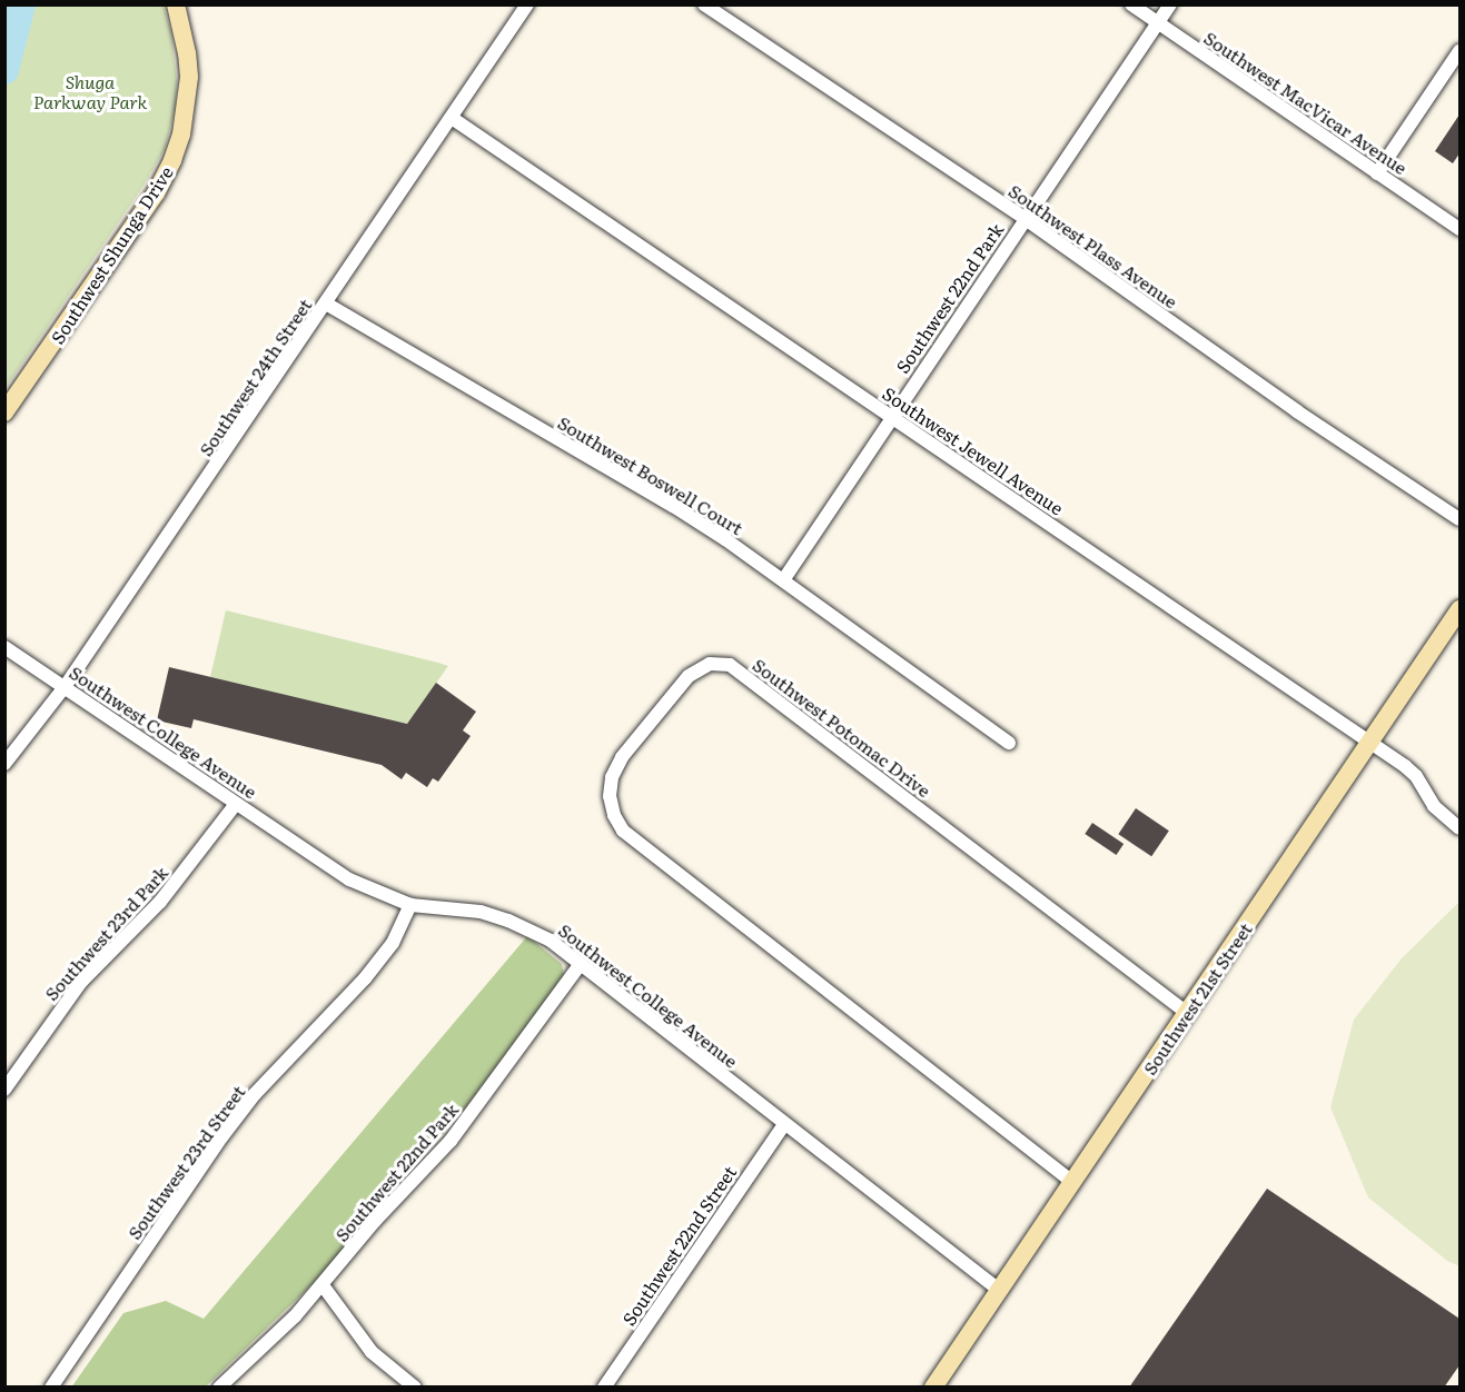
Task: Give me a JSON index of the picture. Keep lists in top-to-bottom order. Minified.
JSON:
{"streets":{"main road":["Southwest Shunga Drive","Southwest 21st Street"],"street":["Southwest MacVicar Avenue","Southwest Plass Avenue","Southwest 22nd Park","Southwest 24th Street","Southwest Jewell Avenue","Southwest Boswell Court","Southwest Potomac Drive","Southwest College Avenue","Southwest 23rd Park","Southwest 23rd Street","Southwest 22nd Street"]},"crossings":[["Southwest MacVicar Avenue","Southwest 22nd Park"],["Southwest Plass Avenue","Southwest 22nd Park"],["Southwest 22nd Park","Southwest Jewell Avenue"],["Southwest 22nd Park","Southwest Boswell Court"],["Southwest 22nd Park","Southwest College Avenue"],["Southwest 24th Street","Southwest Jewell Avenue"],["Southwest 24th Street","Southwest Boswell Court"],["Southwest 24th Street","Southwest College Avenue"],["Southwest Jewell Avenue","Southwest 21st Street"],["Southwest Potomac Drive","Southwest 21st Street"],["Southwest College Avenue","Southwest 23rd Park"],["Southwest College Avenue","Southwest 21st Street"],["Southwest College Avenue","Southwest 23rd Street"],["Southwest College Avenue","Southwest 22nd Street"]],"parks":["Shuga Parkway Park"]}
